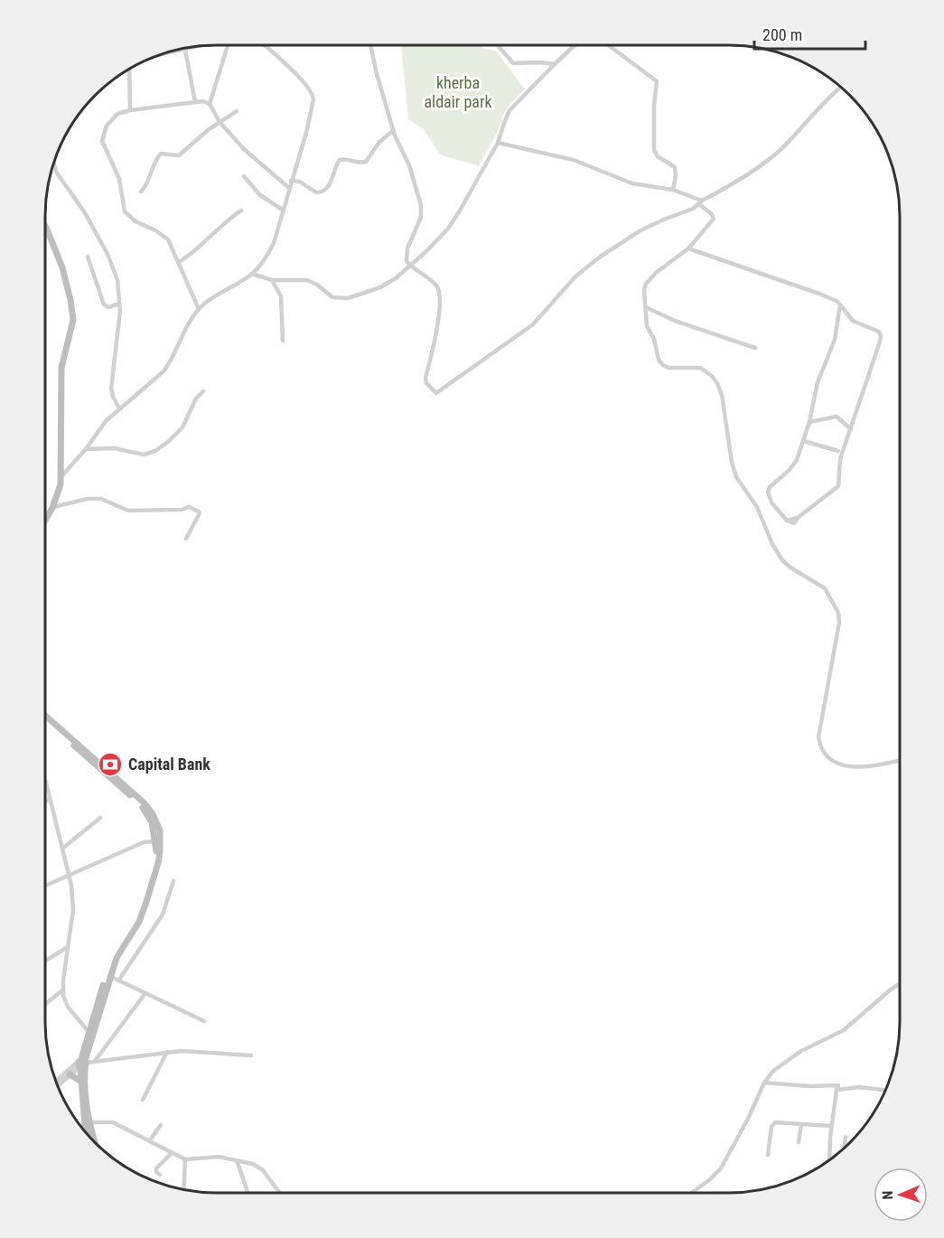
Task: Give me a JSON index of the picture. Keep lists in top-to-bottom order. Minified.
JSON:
{"parks":["kherba aldair park"],"places":{"bank":["Capital Bank"]},"scale_bar":"200 m","north":"left"}
